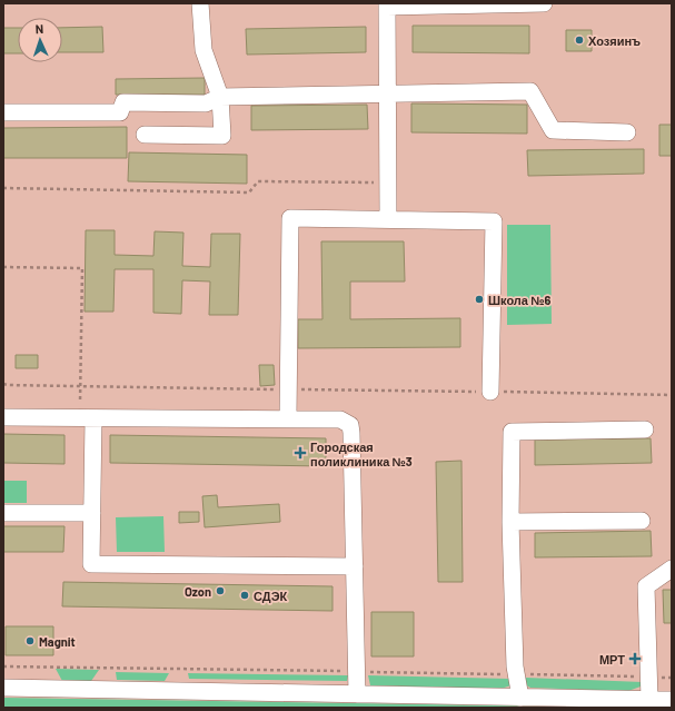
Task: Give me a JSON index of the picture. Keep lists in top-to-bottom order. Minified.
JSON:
{"places":{"other":["Хозяинъ","Школа №6","Ozon","СДЭК","Magnit"],"health":["Городская поликлиника №3","МРТ"]},"north":"top"}
